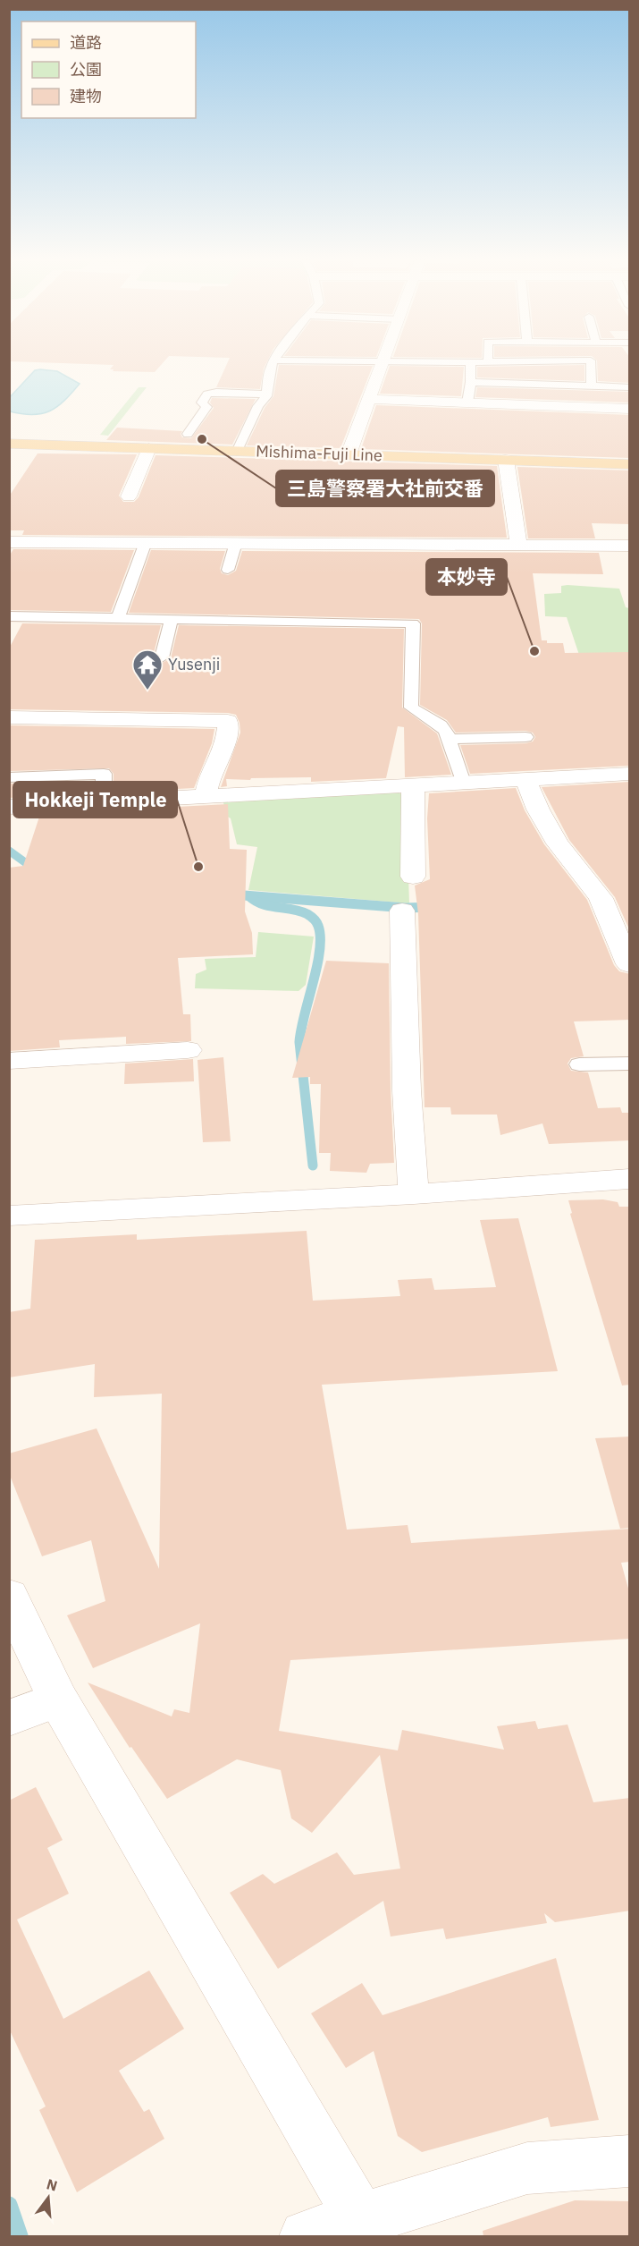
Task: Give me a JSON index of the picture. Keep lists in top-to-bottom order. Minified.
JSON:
{"streets":{"main road":["Mishima-Fuji Line"]},"places":{"other":["三島警察署大社前交番","本妙寺","Hokkeji Temple"],"temple":["Yusenji"]},"legend":["道路","公園","建物"],"north":"top"}
